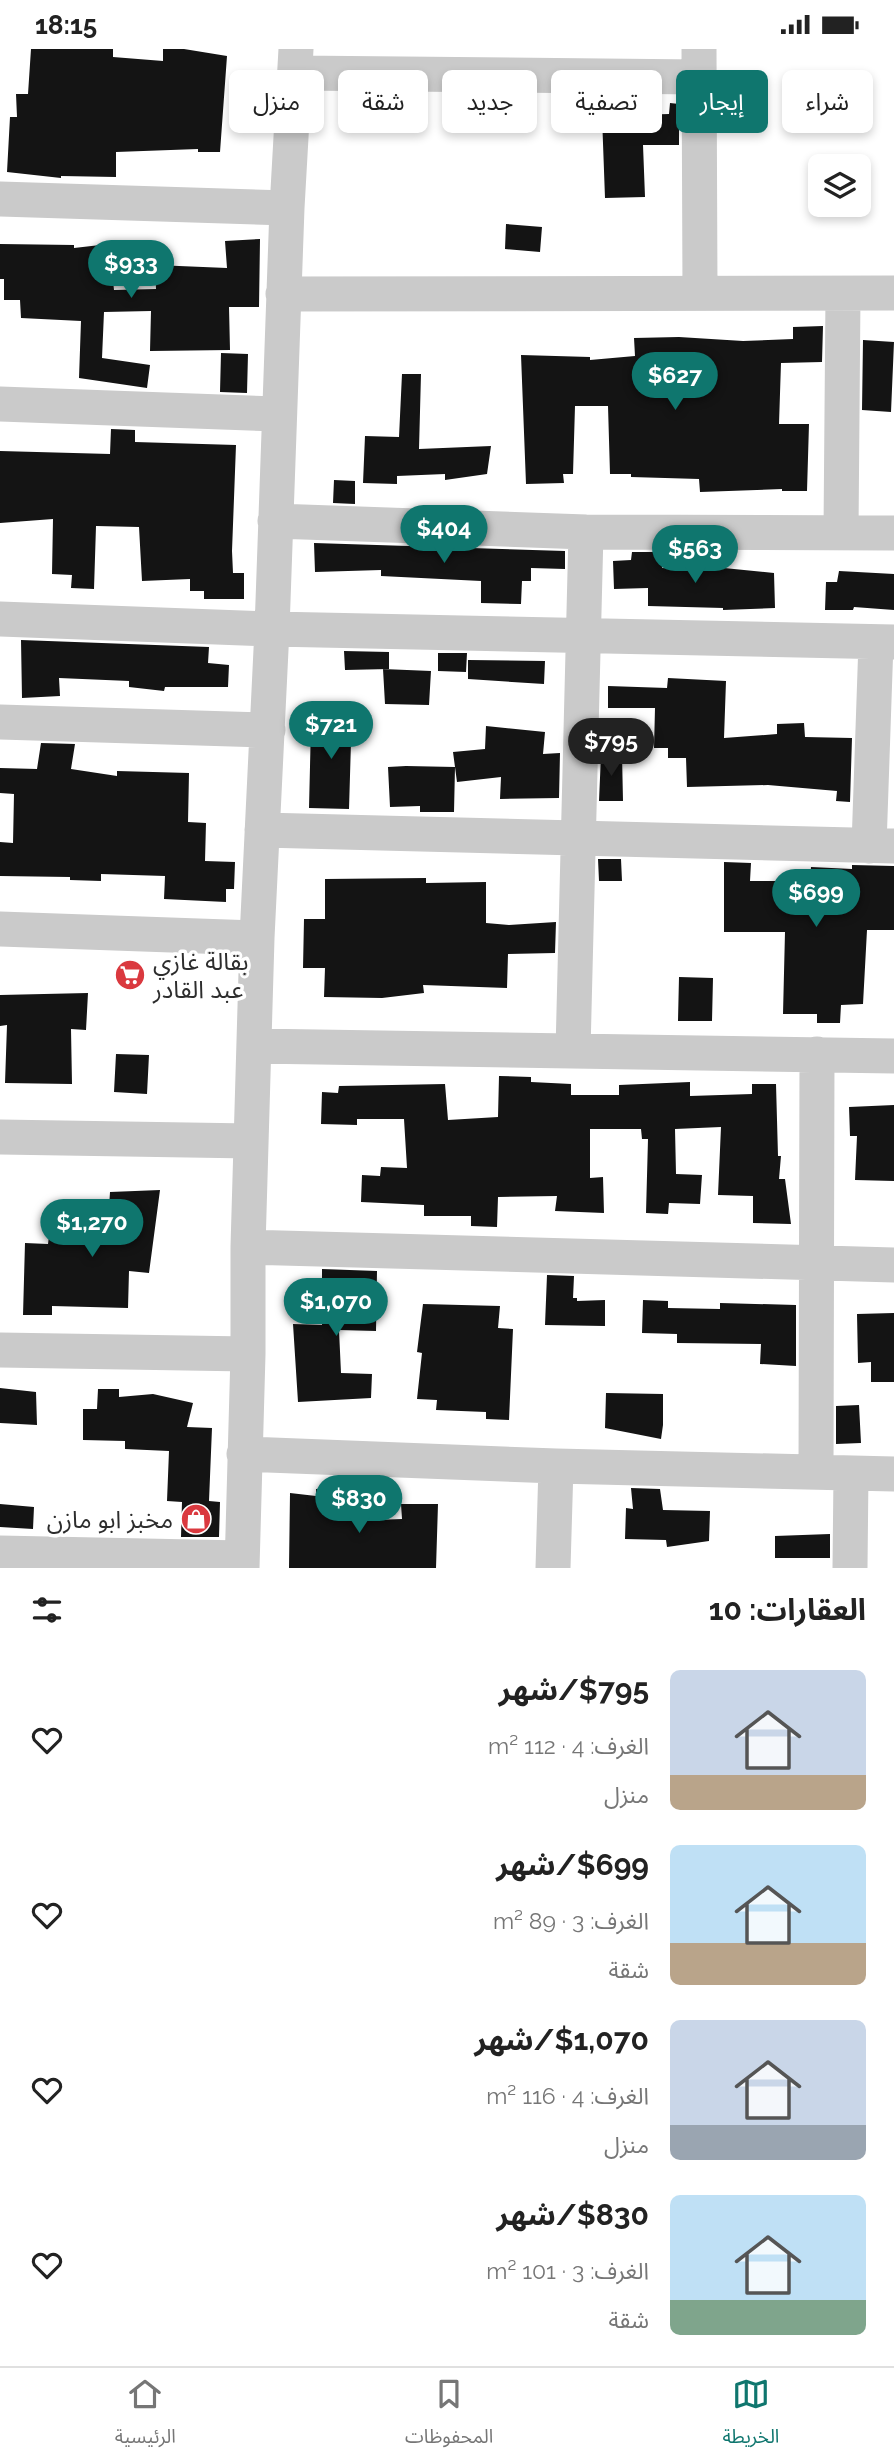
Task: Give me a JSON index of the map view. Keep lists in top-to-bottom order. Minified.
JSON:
{"places":{"supermarket":["بقالة غازي عبد القادر"],"shop":["مخبز ابو مازن"]},"page":{"status":"18:15","chip":["شراء","إيجار","تصفية","جديد","شقة","منزل"],"price":["$933","$627","$404","$563","$721","$795","$699","$1,270","$1,070","$830"],"heading":"العقارات: 10","list":[{"name":"$795/شهر","note":"الغرف: 4 · 112 m² · منزل"},{"name":"$699/شهر","note":"الغرف: 3 · 89 m² · شقة"},{"name":"$1,070/شهر","note":"الغرف: 4 · 116 m² · منزل"},{"name":"$830/شهر","note":"الغرف: 3 · 101 m² · شقة"}],"tabs":["الخريطة","المحفوظات","الرئيسية"]}}
